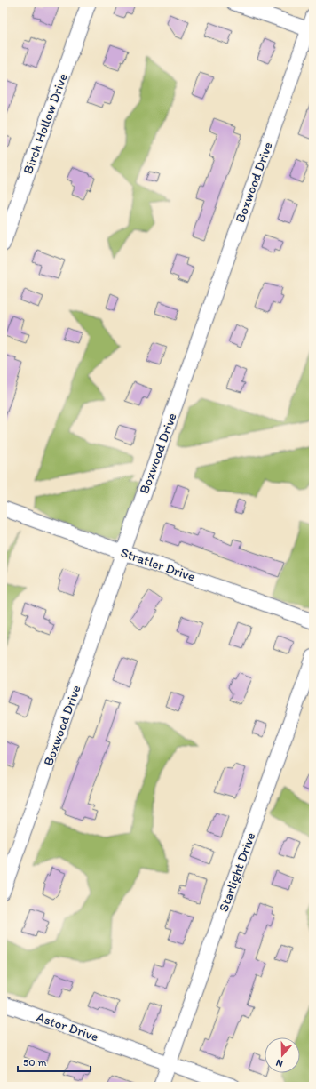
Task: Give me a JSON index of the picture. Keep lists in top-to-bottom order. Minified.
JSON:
{"streets":{"street":["Birch Hollow Drive","Boxwood Drive","Stratler Drive","Starlight Drive","Astor Drive"]},"crossings":[["Boxwood Drive","Stratler Drive"],["Starlight Drive","Astor Drive"]],"scale_bar":"50 m","north":"bottom"}
